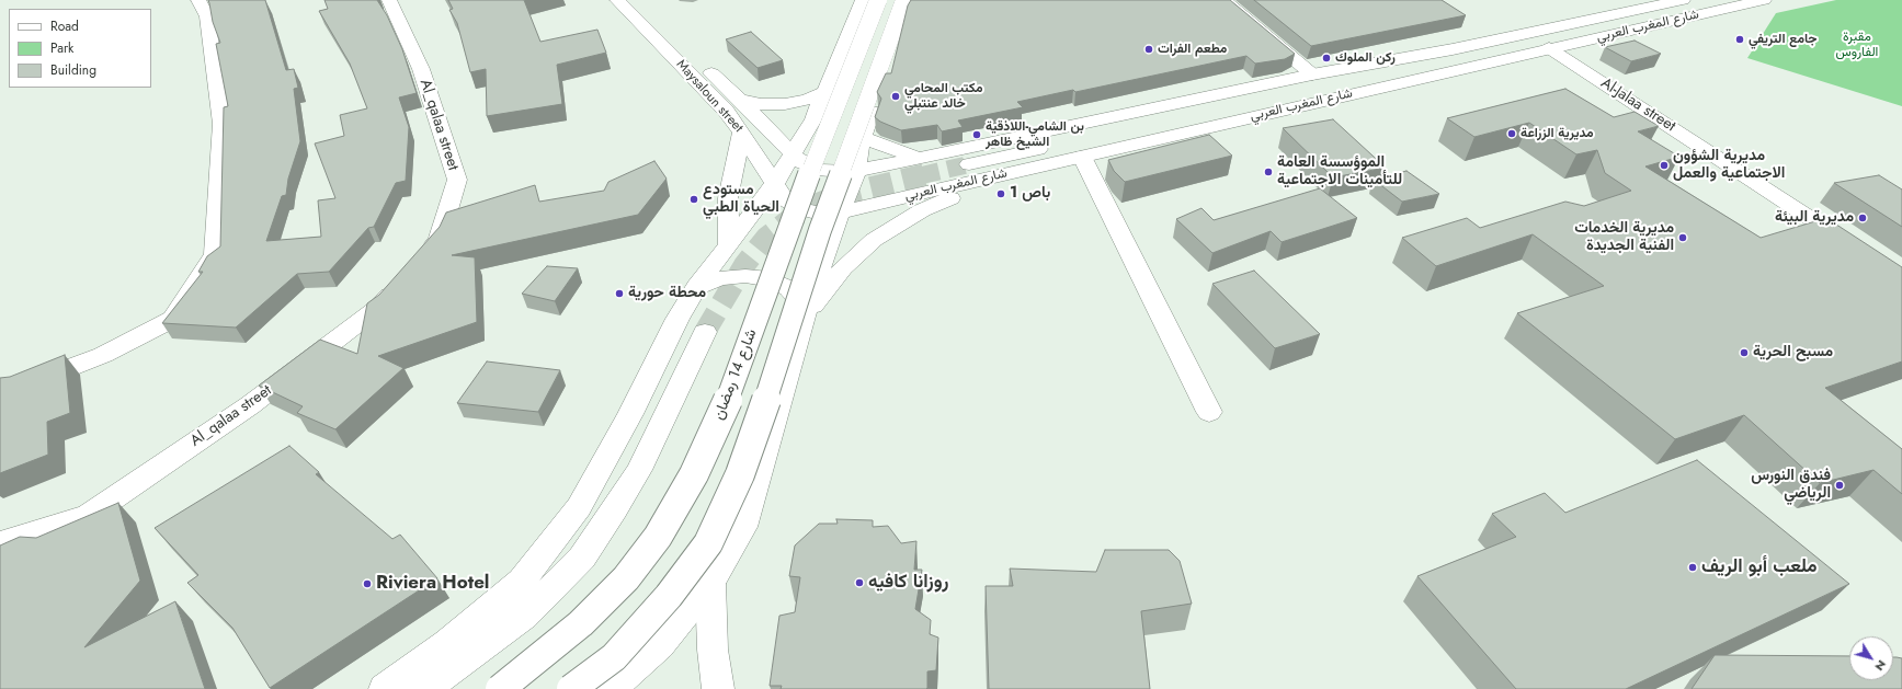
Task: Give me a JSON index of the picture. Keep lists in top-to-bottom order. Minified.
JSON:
{"streets":{"main road":["شارع المغرب العربي","Maysaloun street","Al-Jalaa street","Al_qalaa street","شارع 14 رمضان"]},"crossings":[["شارع المغرب العربي","Maysaloun street"],["شارع المغرب العربي","Al-Jalaa street"]],"parks":["مقبرة الفاروس"],"places":["جامع التريفي","مطعم الفرات","ركن الملوك","مكتب المحامي خالد عنتبلي","مديرية الزراعة","بن الشامي-اللاذقية الشيخ ظاهر","مديرية الشؤون الاجتماعية والعمل","الموؤسسة العامة للتأمينات الاجتماعية","باص 1","مستودع الحياة الطبي","مديرية البيئة","مديرية الخدمات الفنية الجديدة","محطة حورية","مسبح الحرية","فندق النورس الرياضي","ملعب أبو الريف","روزانا كافيه","Riviera Hotel"],"legend":["Road","Park","Building"],"north":"bottom right"}
